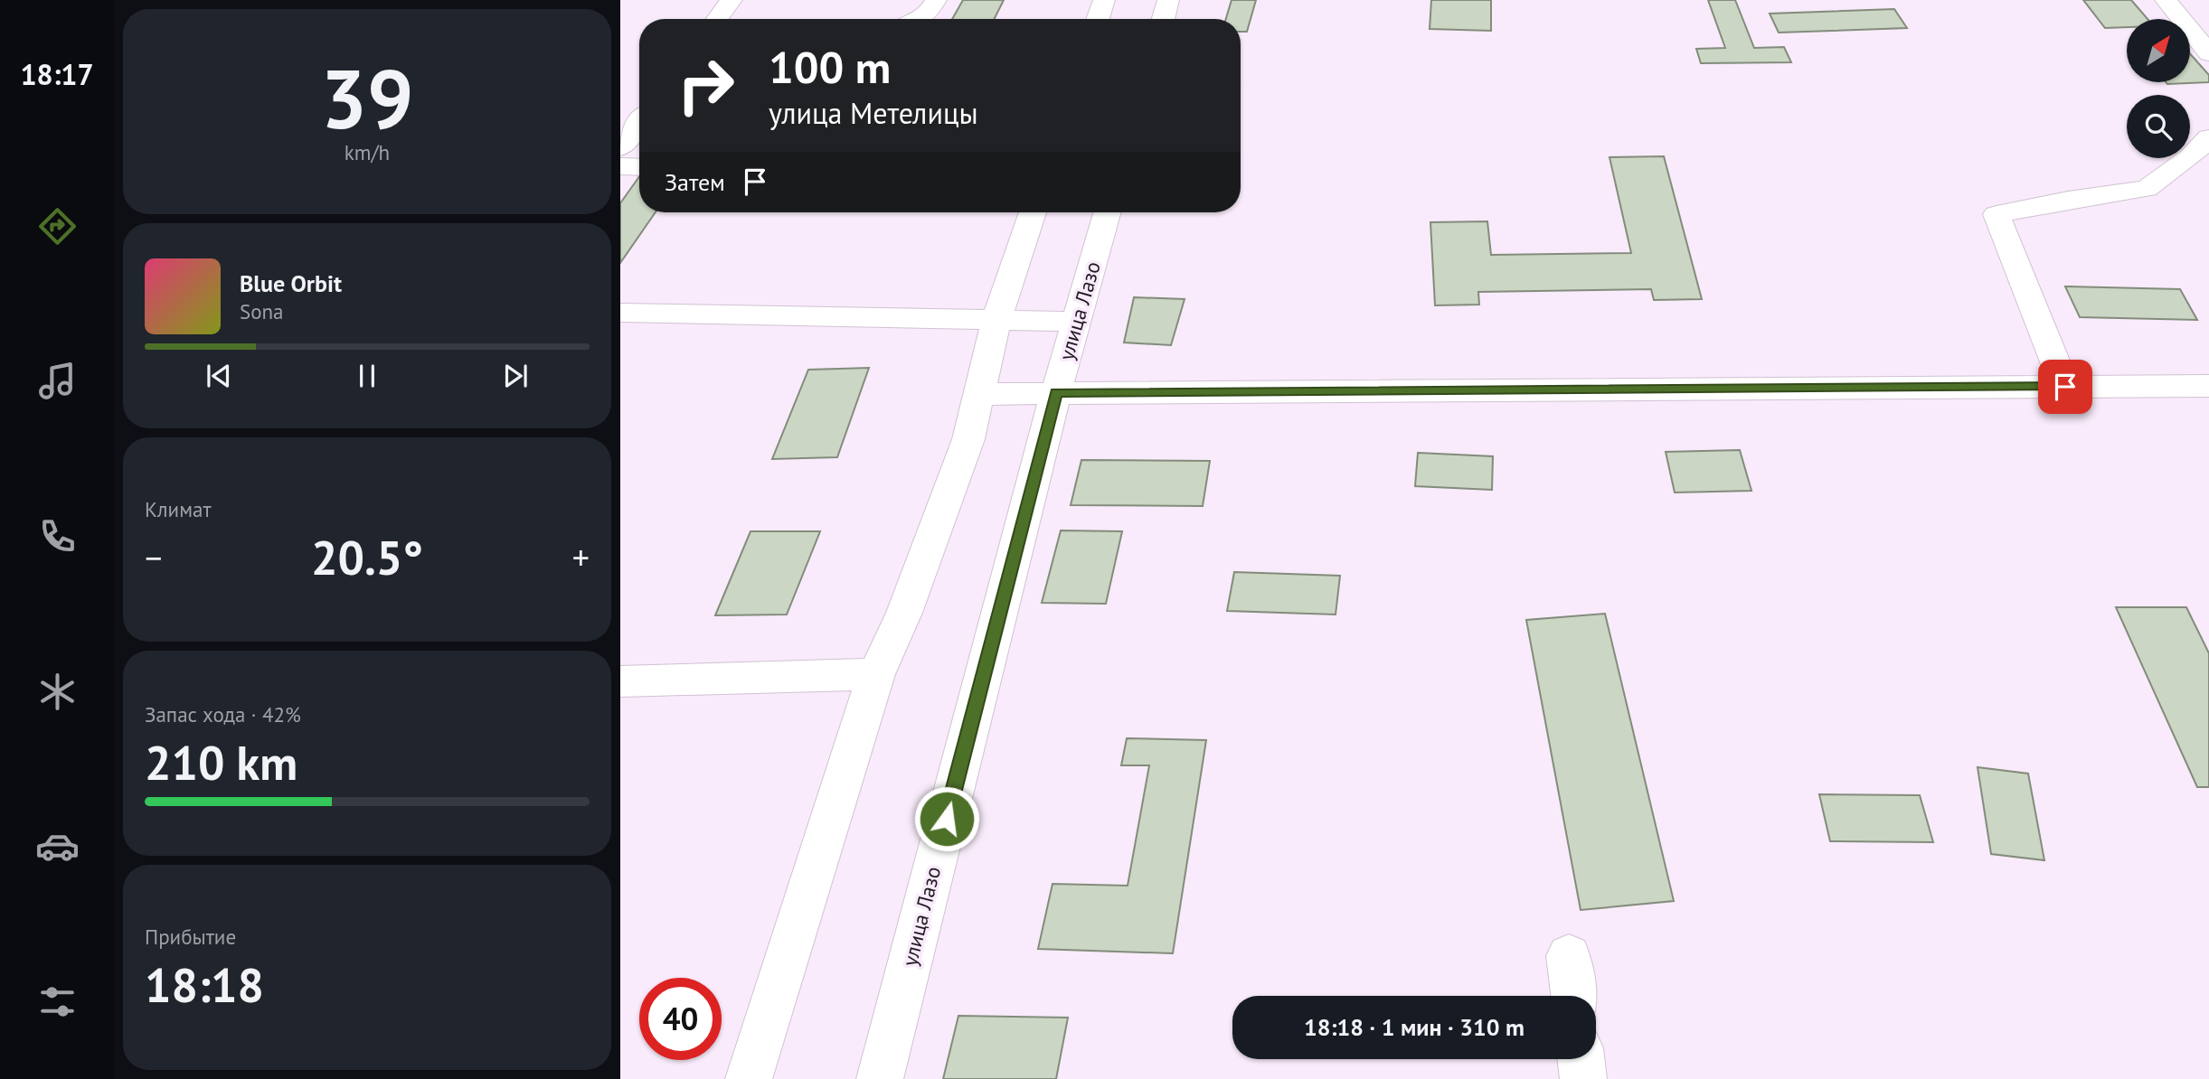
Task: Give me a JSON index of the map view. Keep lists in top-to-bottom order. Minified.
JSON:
{"streets":{"street":["улица Лазо"]},"north":"top right","page":{"tabs":"18:17","tile":[["39","km/h"],"Климат",["Запас хода · 42%","210 km"],["Прибытие","18:18"]],"turn":["100 m","улица Метелицы"],"then":"Затем","song":["Blue Orbit","Sona"],"heat":["−","20.5°","+"],"limit":"40","trip":"18:18 · 1 мин · 310 m"}}
